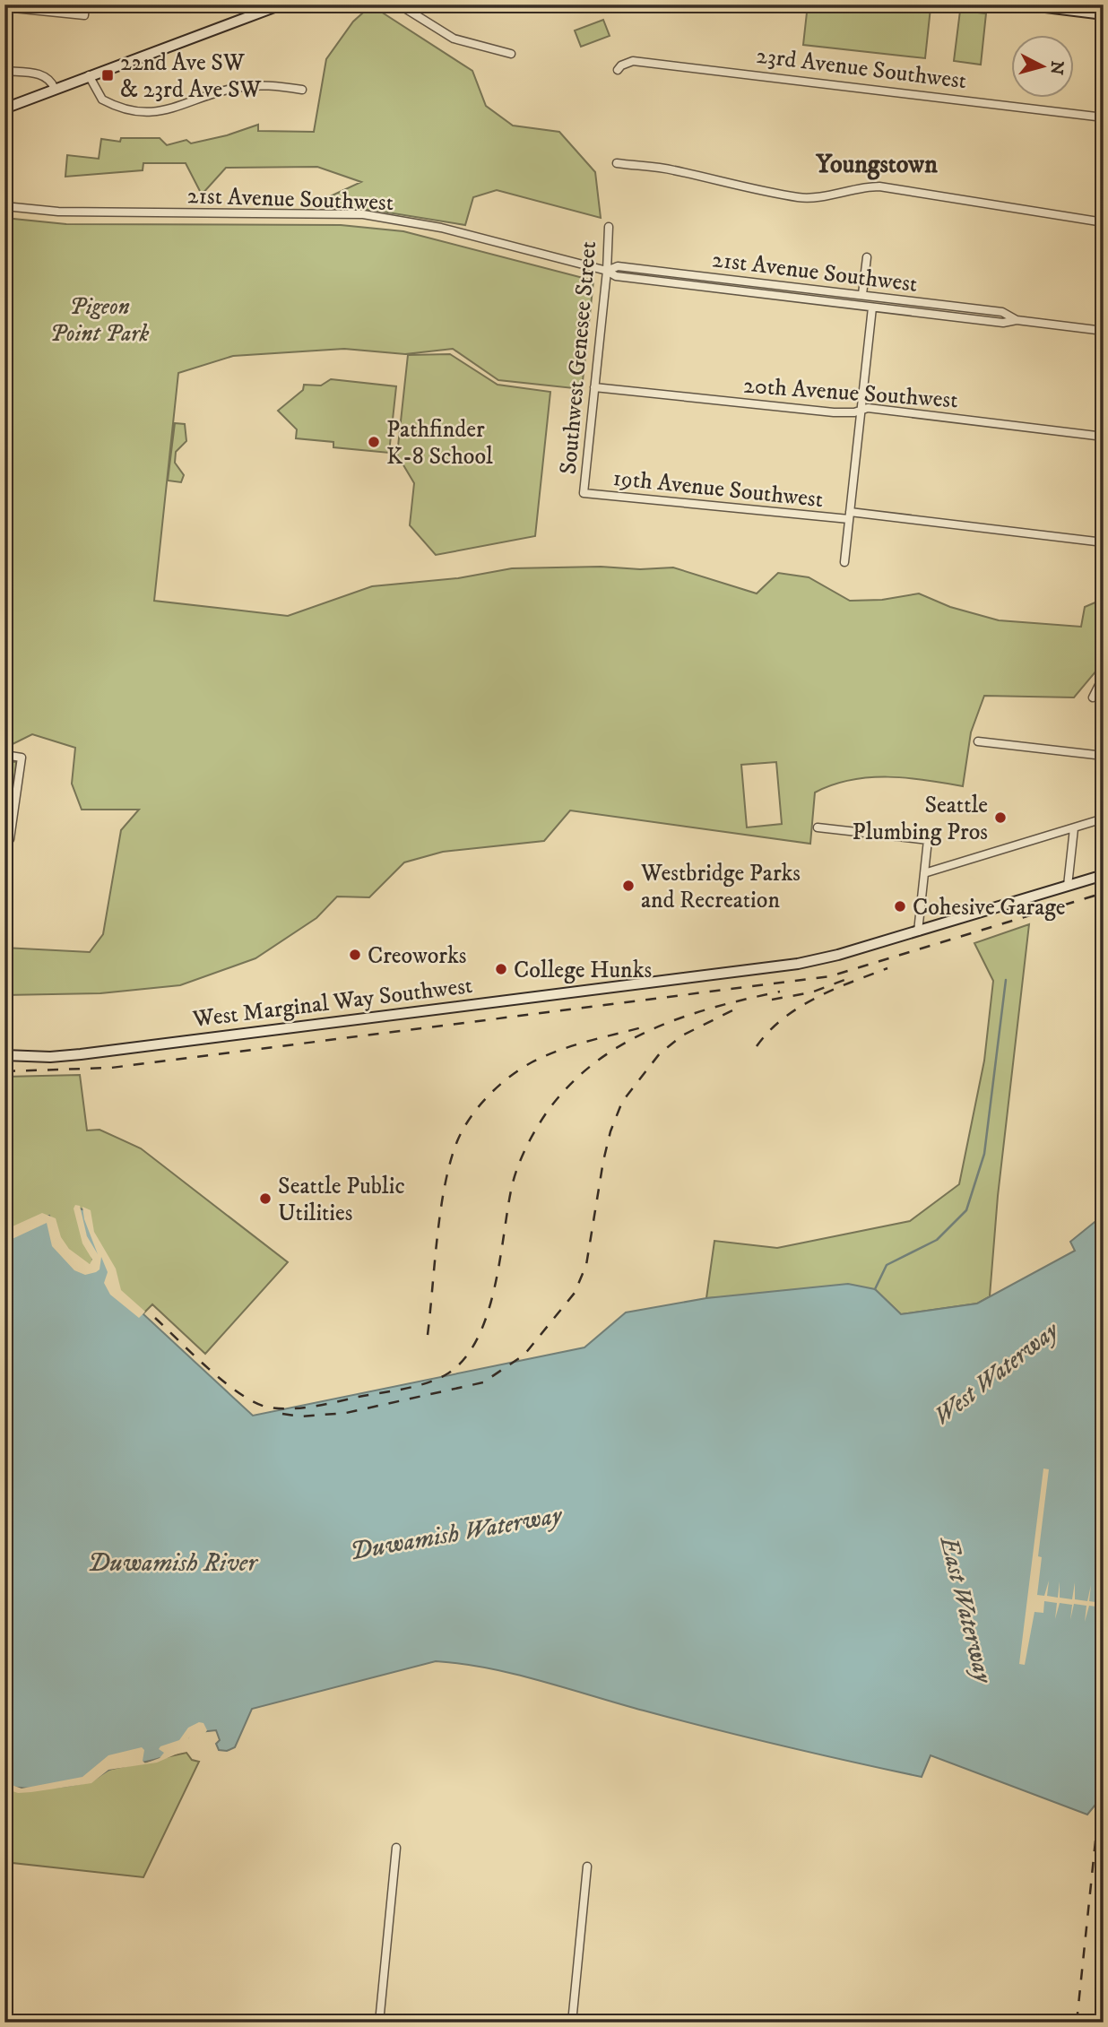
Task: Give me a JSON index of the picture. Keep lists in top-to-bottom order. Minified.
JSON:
{"streets":{"main road":["West Marginal Way Southwest"],"street":["23rd Avenue Southwest","21st Avenue Southwest","Southwest Genesee Street","20th Avenue Southwest","19th Avenue Southwest"]},"crossings":[["21st Avenue Southwest","Southwest Genesee Street"],["Southwest Genesee Street","20th Avenue Southwest"],["Southwest Genesee Street","19th Avenue Southwest"]],"districts":["Youngstown"],"water":["West Waterway","Duwamish Waterway","Duwamish River","East Waterway"],"parks":["Pigeon Point Park"],"places":{"transit":["22nd Ave SW & 23rd Ave SW"],"other":["Pathfinder K-8 School","Seattle Plumbing Pros","Westbridge Parks and Recreation","Cohesive Garage","Creoworks","College Hunks","Seattle Public Utilities"]},"north":"right"}
